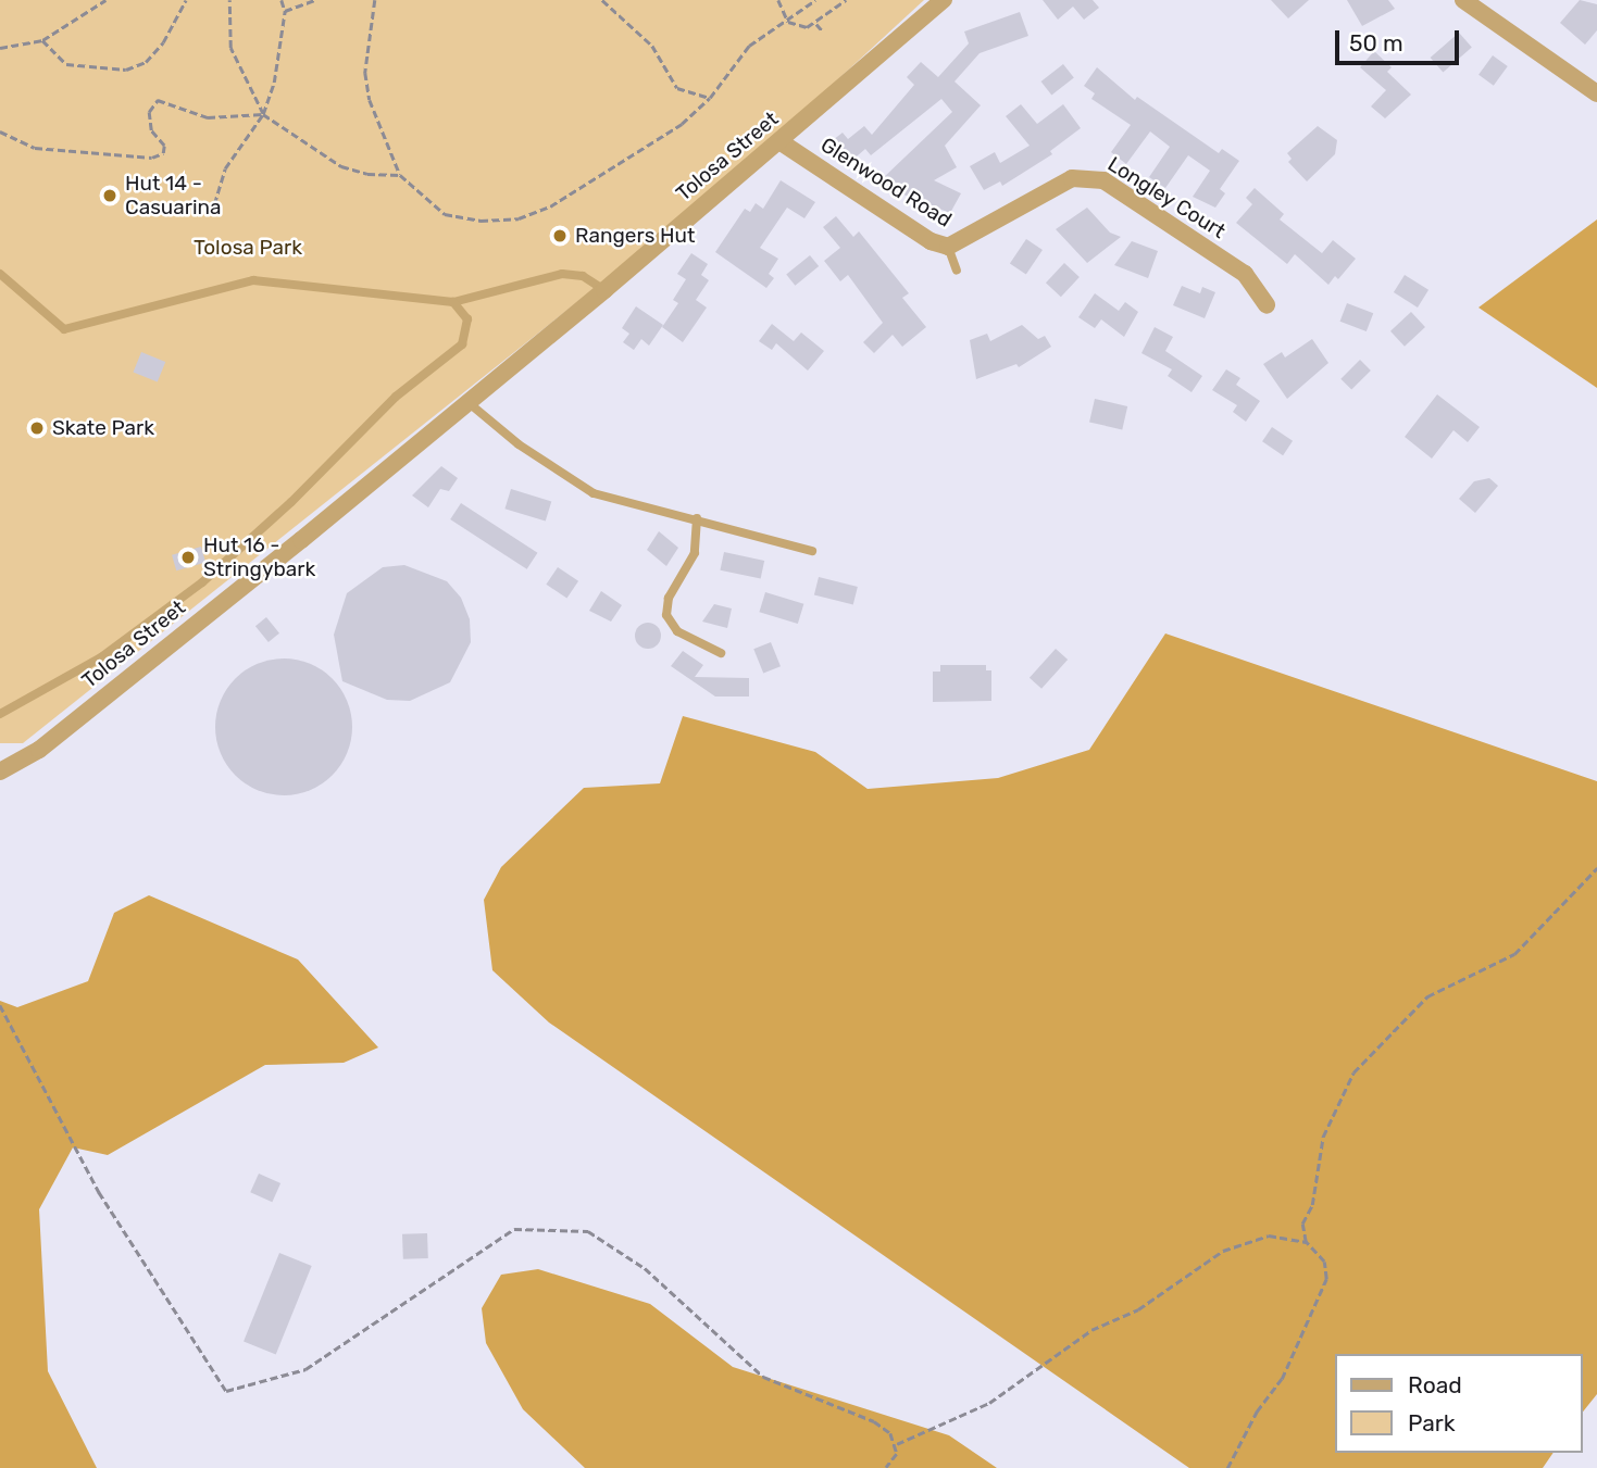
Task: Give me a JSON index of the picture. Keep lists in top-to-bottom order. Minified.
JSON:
{"streets":{"street":["Tolosa Street","Glenwood Road","Longley Court"]},"crossings":[["Tolosa Street","Glenwood Road"],["Glenwood Road","Longley Court"]],"parks":["Tolosa Park"],"places":["Hut 14 - Casuarina","Rangers Hut","Skate Park","Hut 16 - Stringybark"],"legend":["Road","Park"],"scale_bar":"50 m"}
